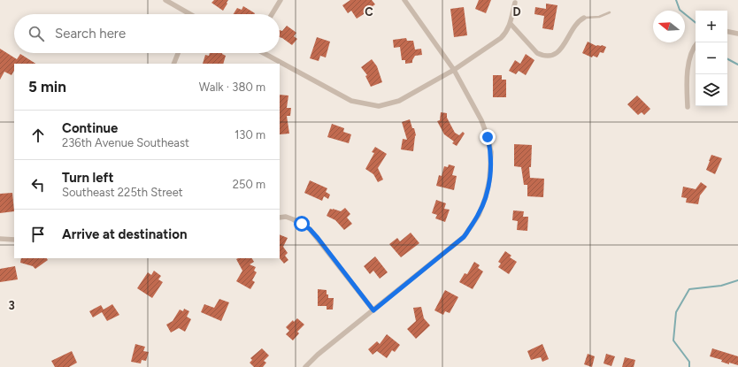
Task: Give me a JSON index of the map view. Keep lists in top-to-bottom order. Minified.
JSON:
{"north":"left","page":{"map_buttons":["+","−"],"search":"Search here","heading":["5 min","Walk · 380 m"],"list":[["Continue","236th Avenue Southeast","130 m"],["Turn left","Southeast 225th Street","250 m"],"Arrive at destination"]},"grid":{"columns":["C","D"],"rows":["3"]}}
